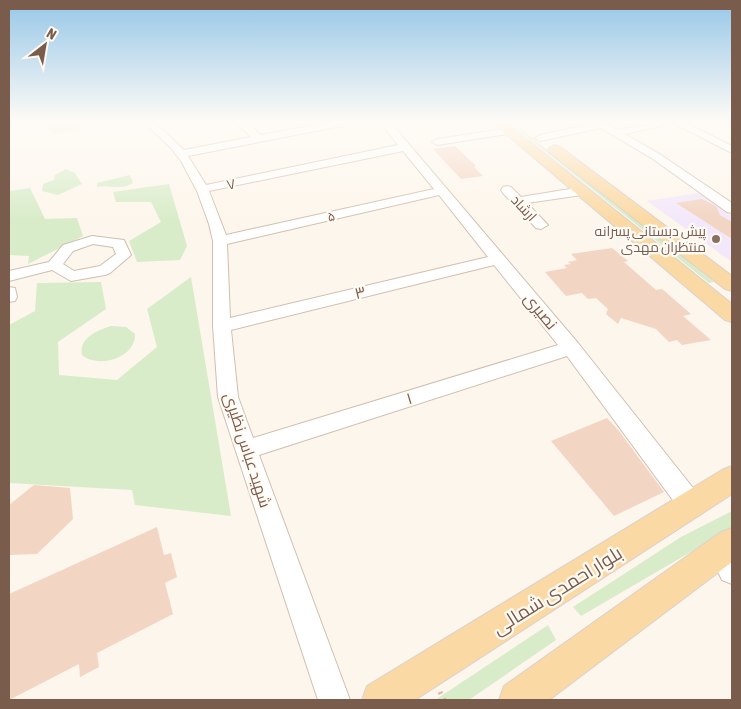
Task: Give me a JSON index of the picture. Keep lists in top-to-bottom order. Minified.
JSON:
{"streets":{"main road":["بلوار احمدی شمالی"],"street":["۷","ارشاد","۵","۳","نصیری","۱","شهید عباس نظیری"]},"crossings":[["۷","شهید عباس نظیری"],["۵","نصیری"],["۵","شهید عباس نظیری"],["۳","نصیری"],["۳","شهید عباس نظیری"],["نصیری","۱"],["نصیری","بلوار احمدی شمالی"],["۱","شهید عباس نظیری"]],"places":["پیش دبستانی پسرانه منتظران مهدی"],"north":"top right"}
